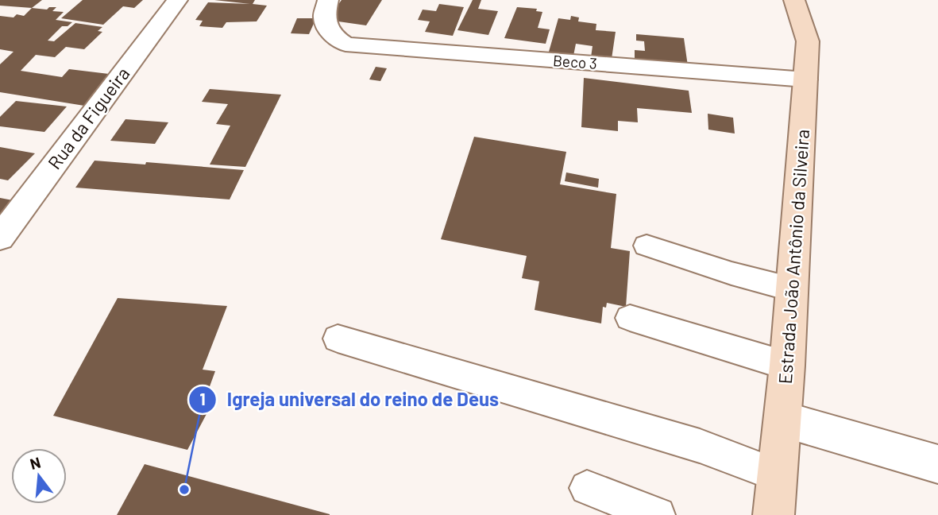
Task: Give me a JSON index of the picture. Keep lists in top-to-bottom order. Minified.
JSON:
{"streets":{"main road":["Estrada João Antônio da Silveira"],"street":["Beco 3","Rua da Figueira"]},"crossings":[["Beco 3","Estrada João Antônio da Silveira"]],"places":["Igreja universal do reino de Deus"],"north":"top"}
